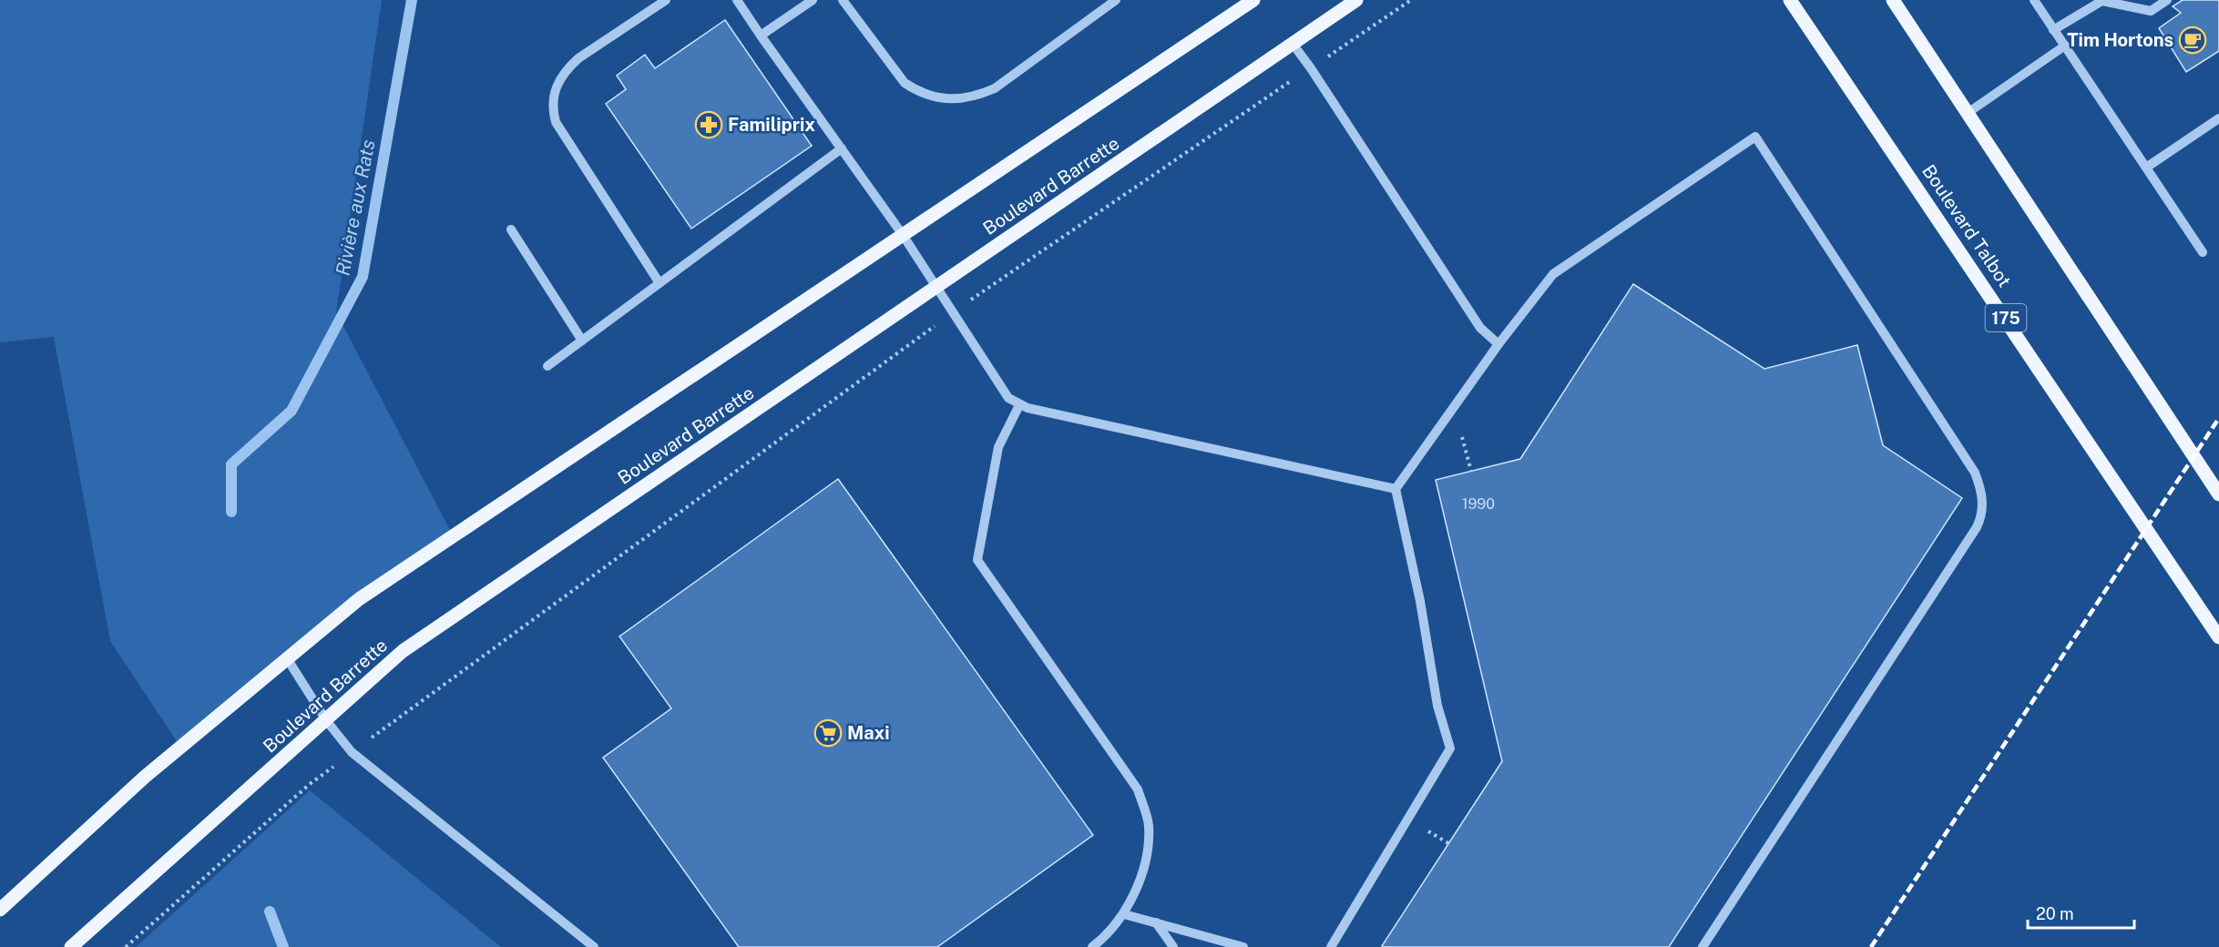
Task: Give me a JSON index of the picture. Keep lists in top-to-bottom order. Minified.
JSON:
{"streets":{"main road":["Boulevard Barrette","Boulevard Talbot","175"]},"water":["Rivière aux Rats"],"places":{"cafe":["Tim Hortons"],"pharmacy":["Familiprix"],"supermarket":["Maxi"]},"house_numbers":["1990"],"scale_bar":"20 m"}
